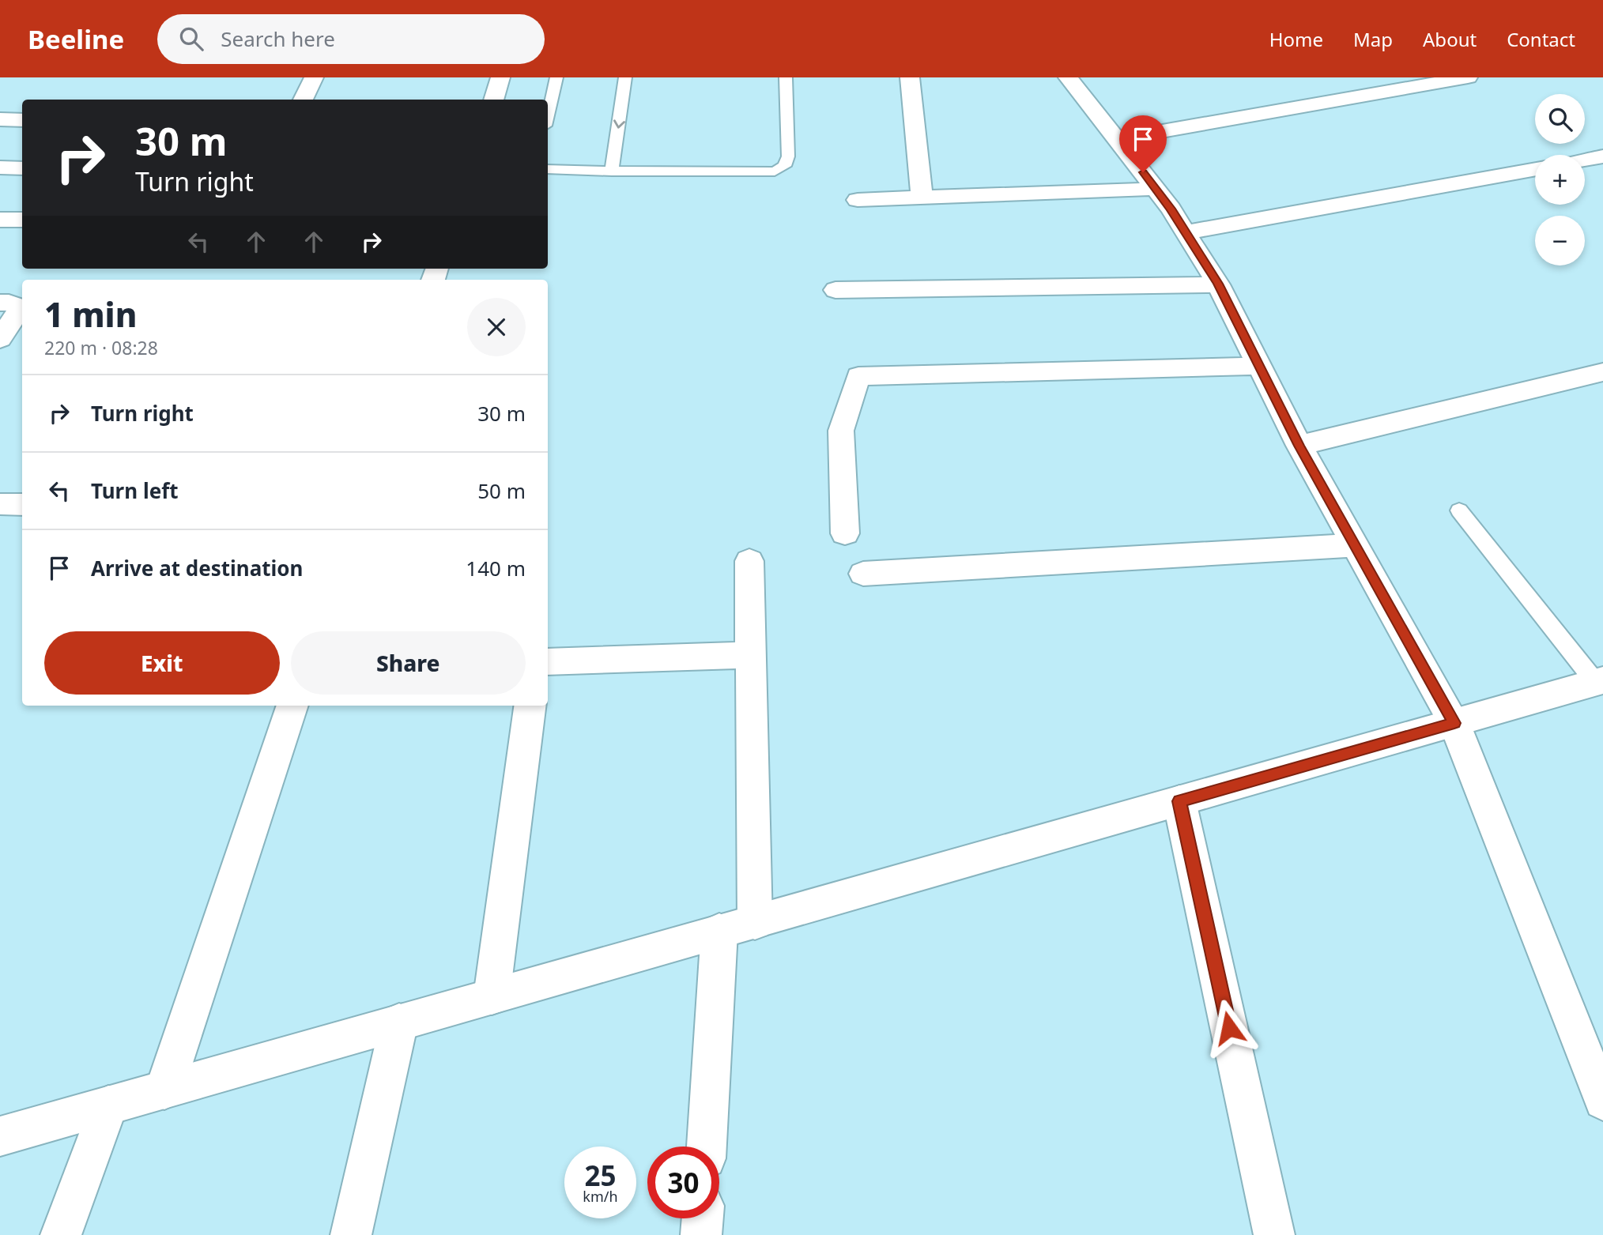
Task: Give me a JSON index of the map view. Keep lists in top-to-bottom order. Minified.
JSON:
{"page":{"header":"Beeline","search":"Search here","nav":["Home","Map","About","Contact"],"map_buttons":["+","−"],"turn":["30 m","Turn right"],"heading":["1 min","220 m · 08:28"],"list":[{"name":"Turn right","value":"30 m"},{"name":"Turn left","value":"50 m"},{"name":"Arrive at destination","value":"140 m"}],"buttons":["Exit","Share"],"speed":"25 km/h","limit":"30"}}
